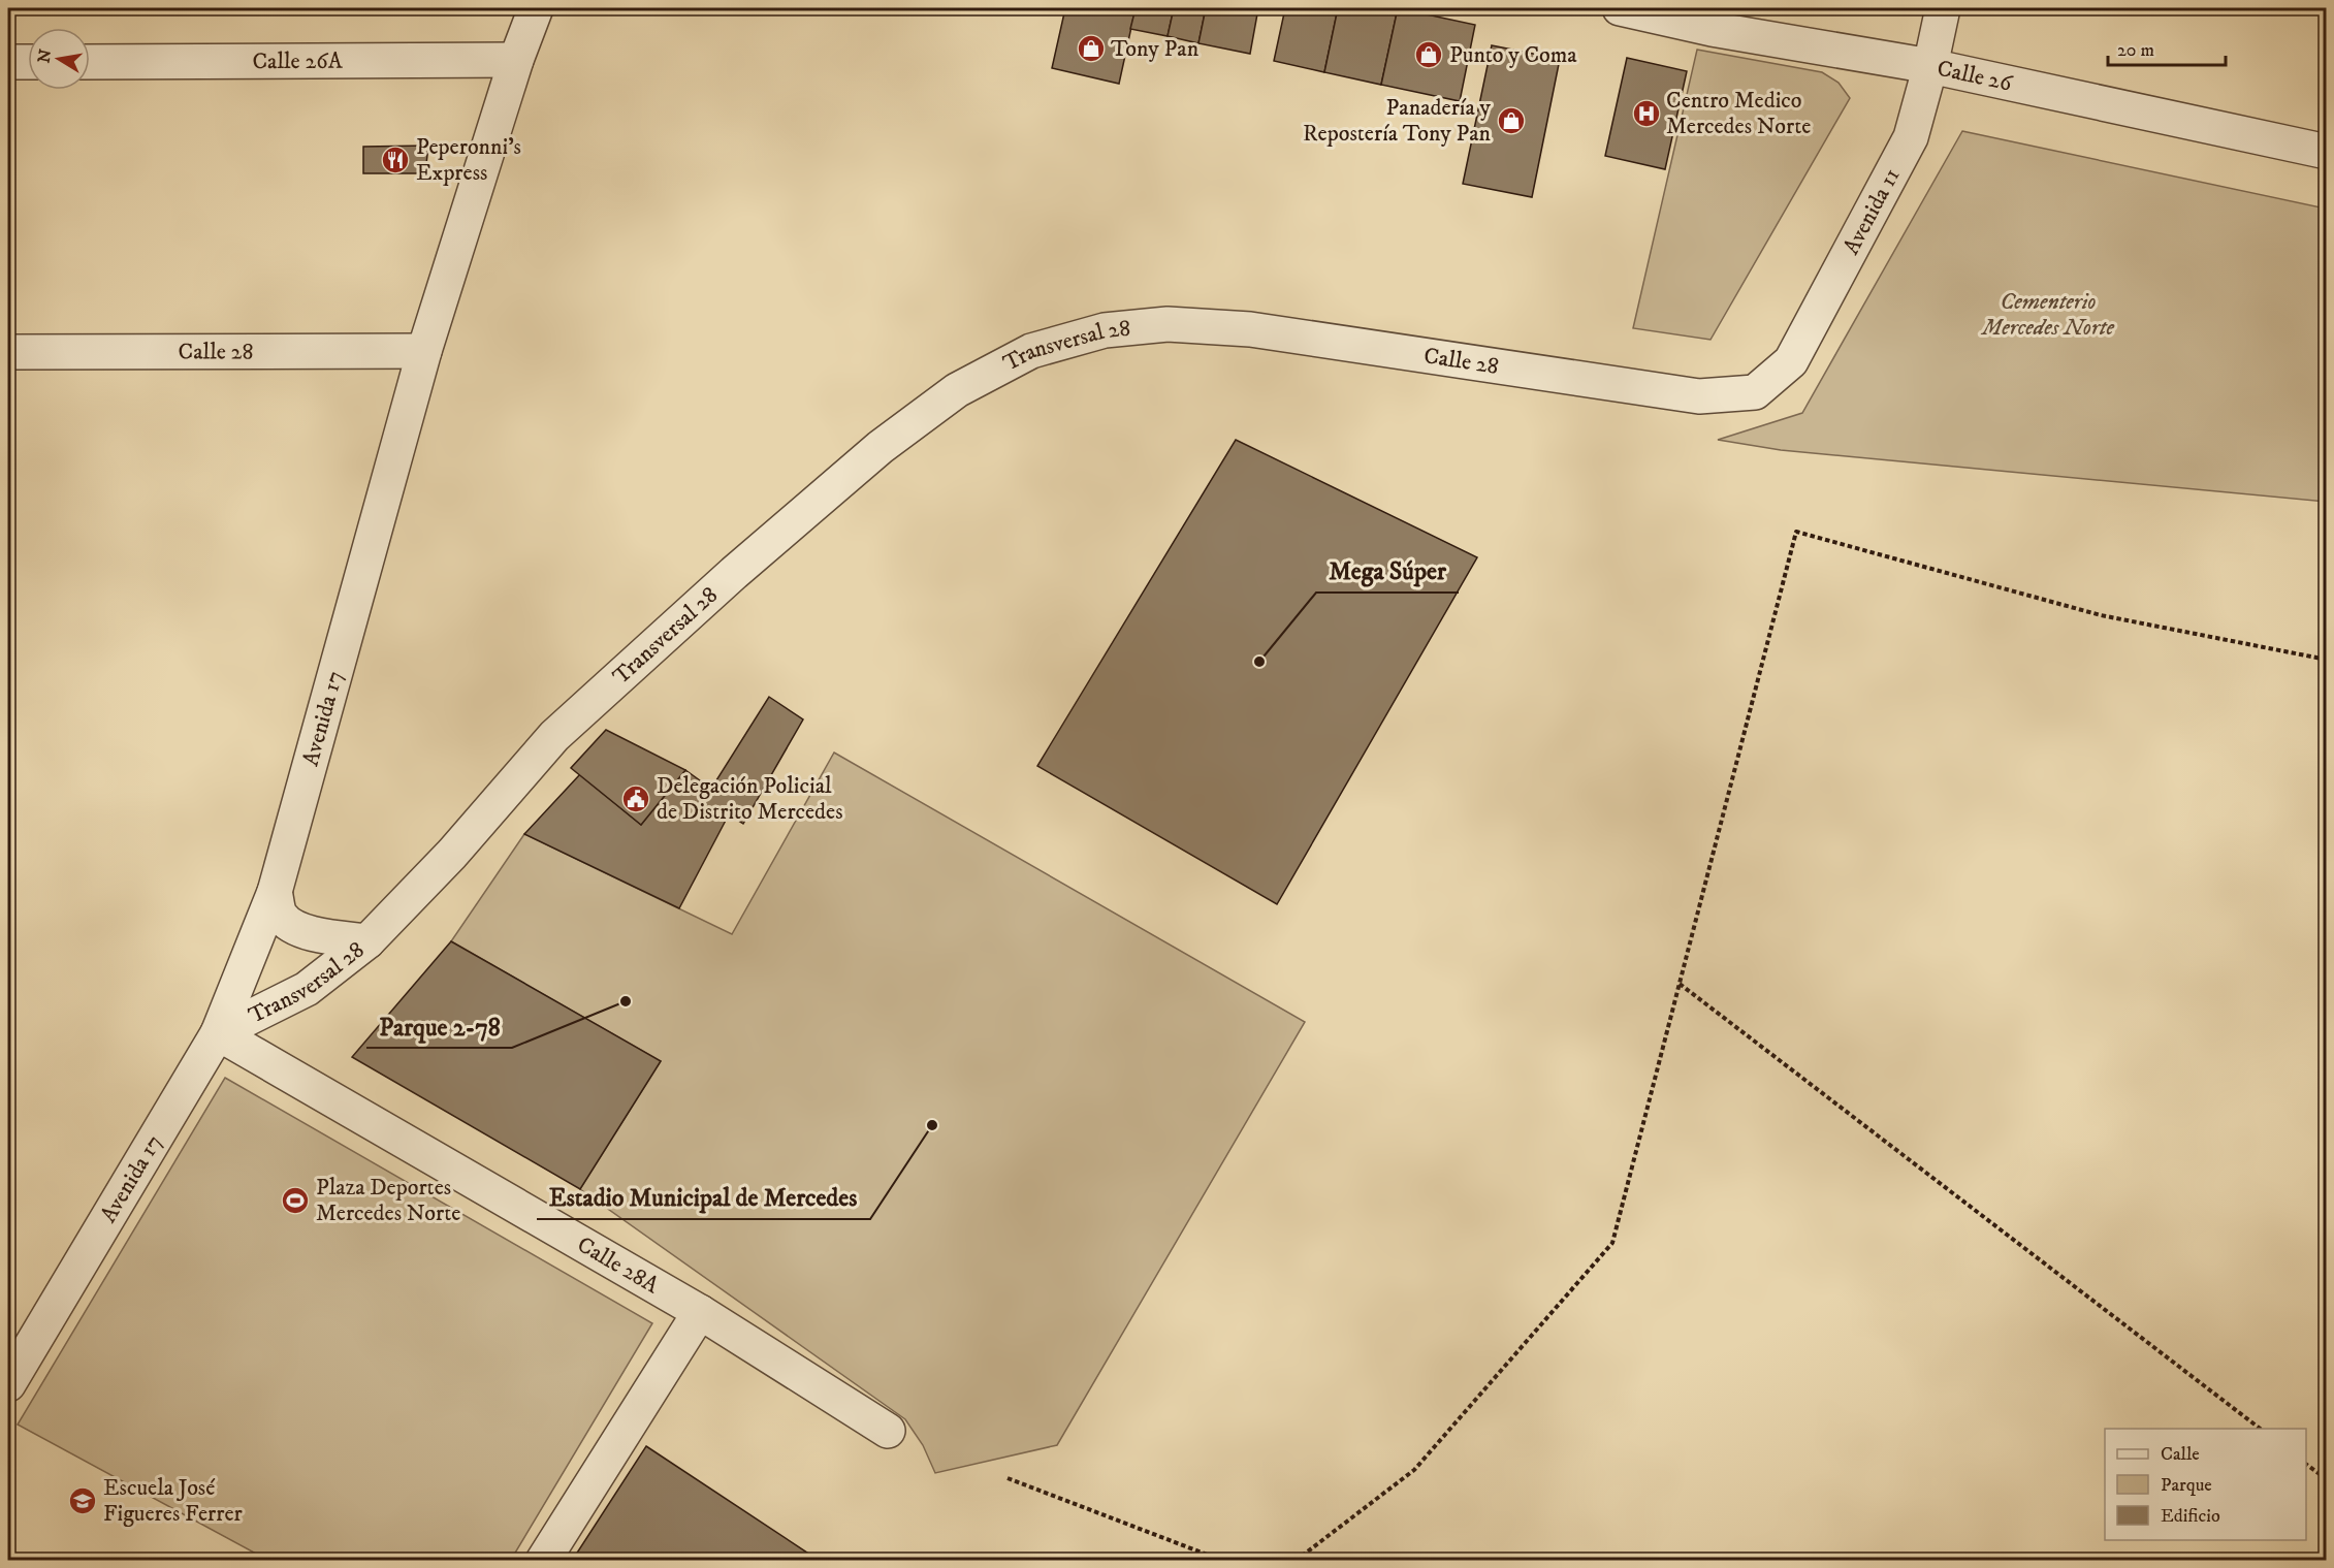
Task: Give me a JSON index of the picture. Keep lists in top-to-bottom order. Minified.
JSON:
{"streets":{"street":["Calle 26A","Calle 26","Avenida 11","Transversal 28","Calle 28","Avenida 17","Calle 28A"]},"crossings":[["Calle 26A","Avenida 17"],["Calle 26","Avenida 11"],["Avenida 11","Calle 28"],["Transversal 28","Calle 28"],["Transversal 28","Avenida 17"],["Transversal 28","Calle 28A"],["Calle 28","Avenida 17"],["Avenida 17","Calle 28A"]],"parks":["Cementerio Mercedes Norte"],"places":{"shop":["Tony Pan","Punto y Coma","Panadería y Repostería Tony Pan"],"hospital":["Centro Medico Mercedes Norte"],"restaurant":["Peperonni's Express"],"other":["Mega Súper","Parque 2-78","Estadio Municipal de Mercedes"],"public building":["Delegación Policial de Distrito Mercedes"],"sports":["Plaza Deportes Mercedes Norte"],"school or university":["Escuela José Figueres Ferrer"]},"legend":["Calle","Parque","Edificio"],"scale_bar":"20 m","north":"left"}
